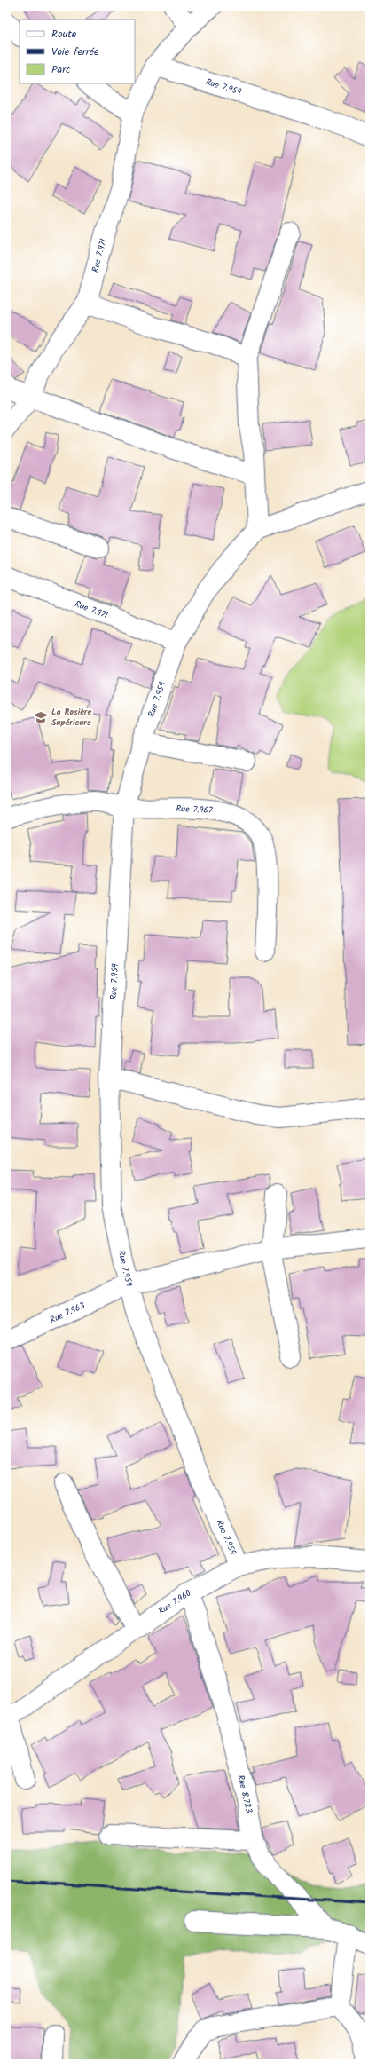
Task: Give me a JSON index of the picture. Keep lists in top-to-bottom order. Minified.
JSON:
{"streets":{"street":["Rue 7.959","Rue 7.971","Rue 7.967","Rue 7.963","Rue 7.960","Rue 8.723"]},"crossings":[["Rue 7.959","Rue 7.971"],["Rue 7.959","Rue 7.967"],["Rue 7.959","Rue 7.963"],["Rue 7.959","Rue 7.960"],["Rue 7.960","Rue 8.723"]],"places":{"school or university":["La Rosière Supérieure"]},"legend":["Route","Voie ferrée","Parc"]}
